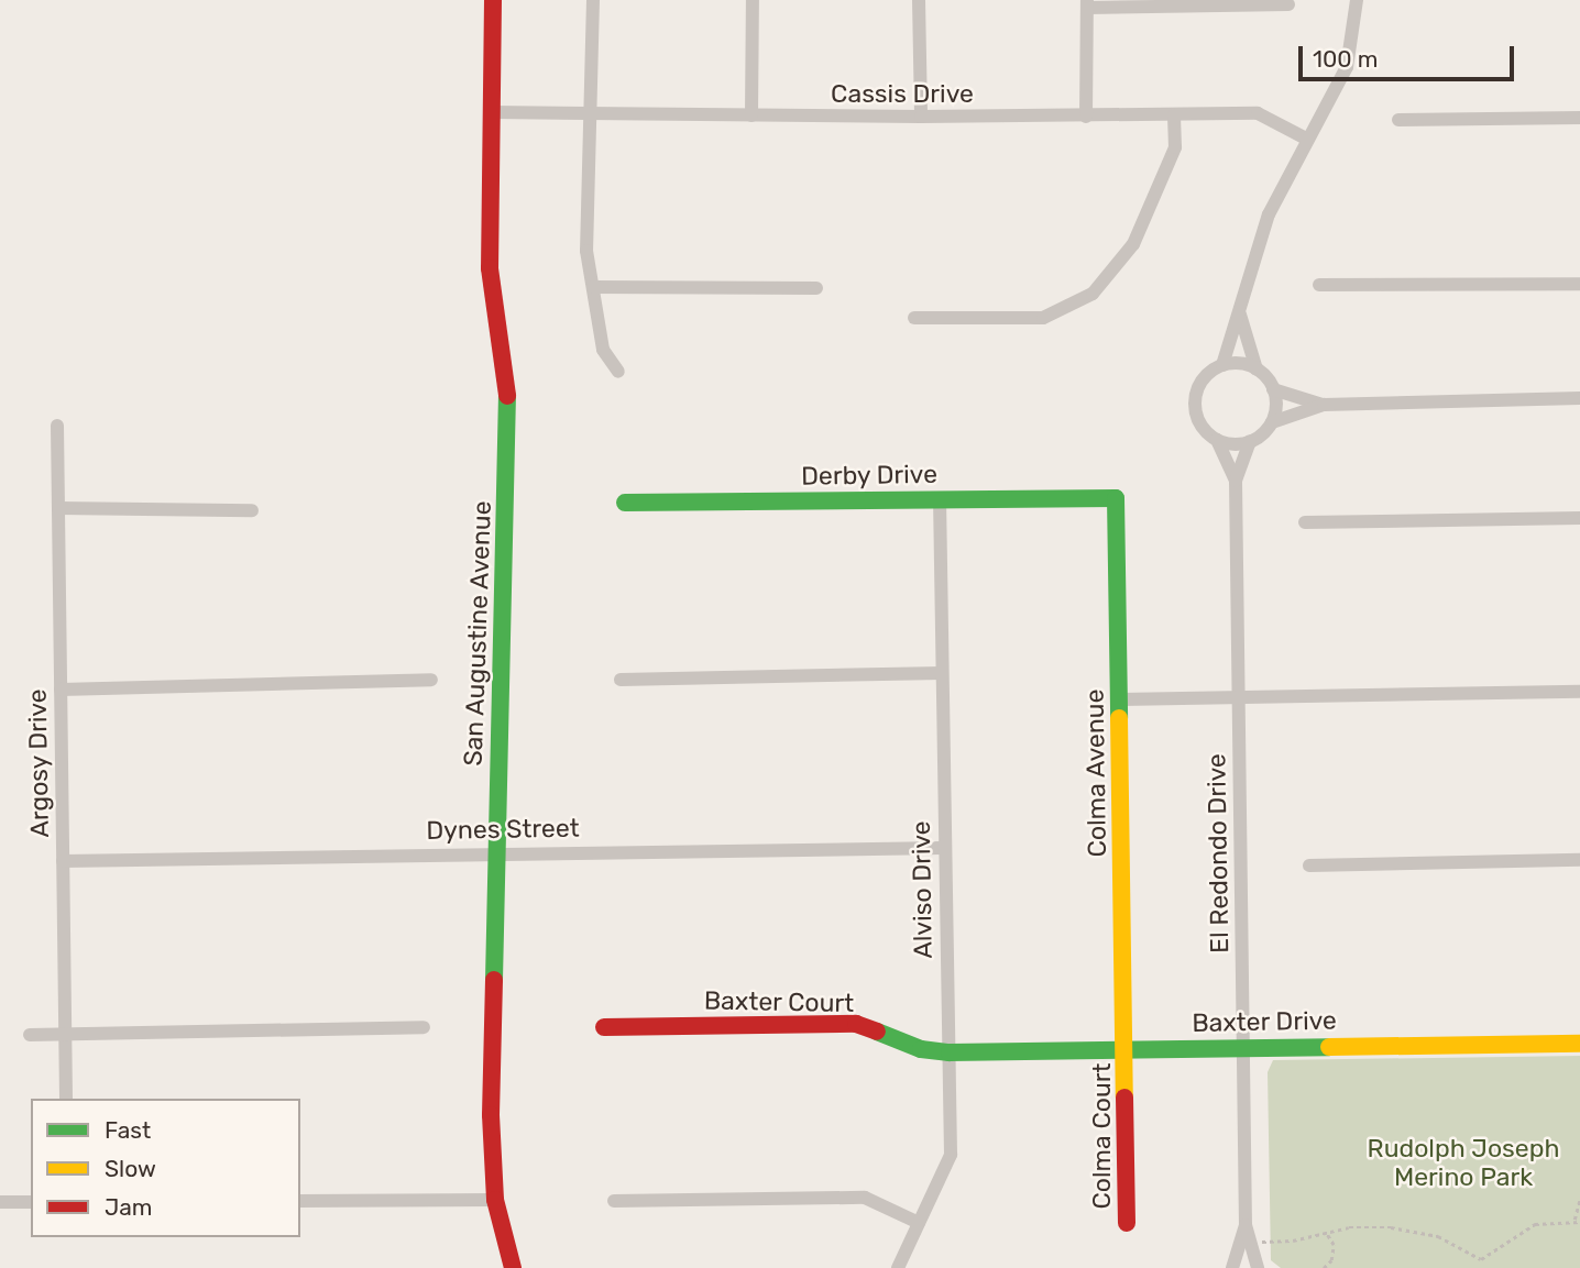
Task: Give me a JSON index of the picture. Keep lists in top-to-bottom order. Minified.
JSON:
{"streets":{"street":["Cassis Drive","Derby Drive","San Augustine Avenue","Argosy Drive","Colma Avenue","Dynes Street","El Redondo Drive","Alviso Drive","Baxter Court","Baxter Drive","Colma Court"]},"crossings":[["Cassis Drive","San Augustine Avenue"],["Derby Drive","Colma Avenue"],["Derby Drive","Alviso Drive"],["San Augustine Avenue","Dynes Street"],["Argosy Drive","Dynes Street"],["Colma Avenue","Baxter Drive"],["Colma Avenue","Colma Court"],["Dynes Street","Alviso Drive"],["El Redondo Drive","Baxter Drive"],["Alviso Drive","Baxter Court"],["Alviso Drive","Baxter Drive"],["Baxter Court","Baxter Drive"],["Baxter Drive","Colma Court"]],"parks":["Rudolph Joseph Merino Park"],"legend":["Fast","Slow","Jam"],"scale_bar":"100 m"}
